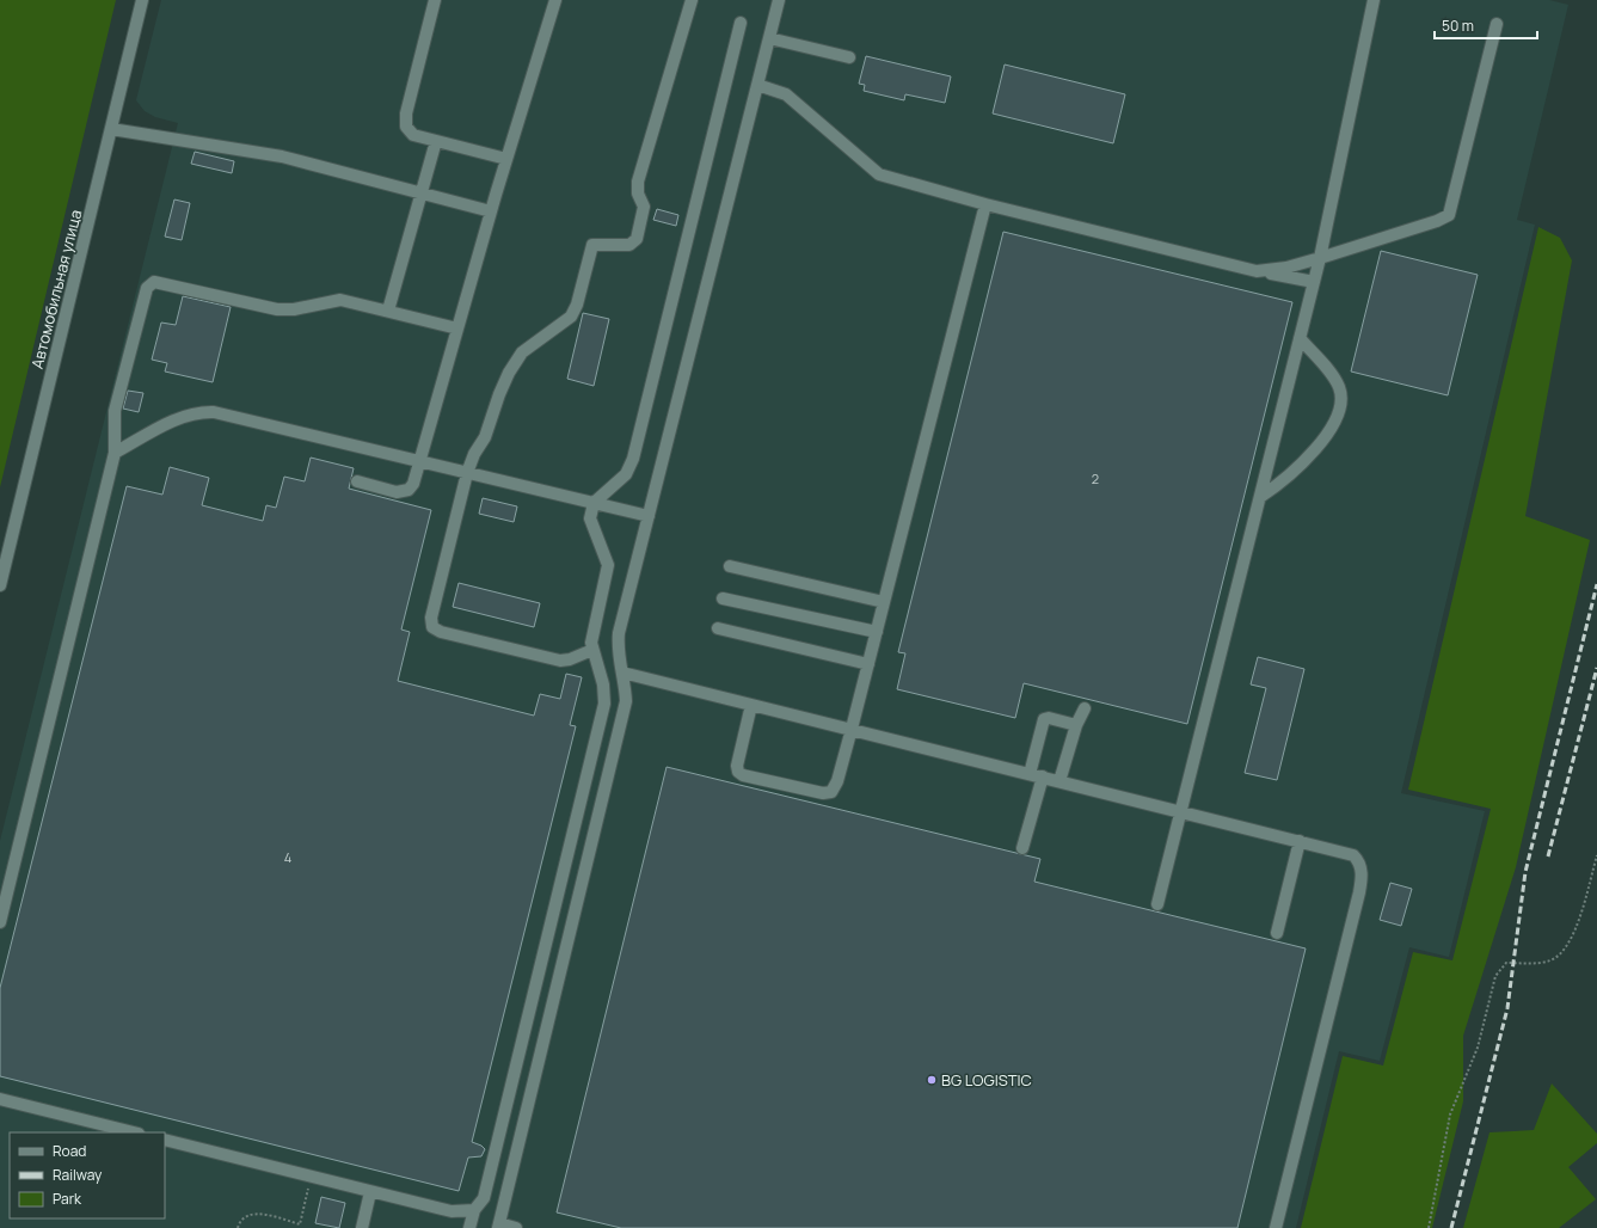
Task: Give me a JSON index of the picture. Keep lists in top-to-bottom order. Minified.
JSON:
{"streets":{"street":["Автомобильная улица"]},"places":["BG LOGISTIC"],"house_numbers":["2","4"],"legend":["Road","Railway","Park"],"scale_bar":"50 m"}
